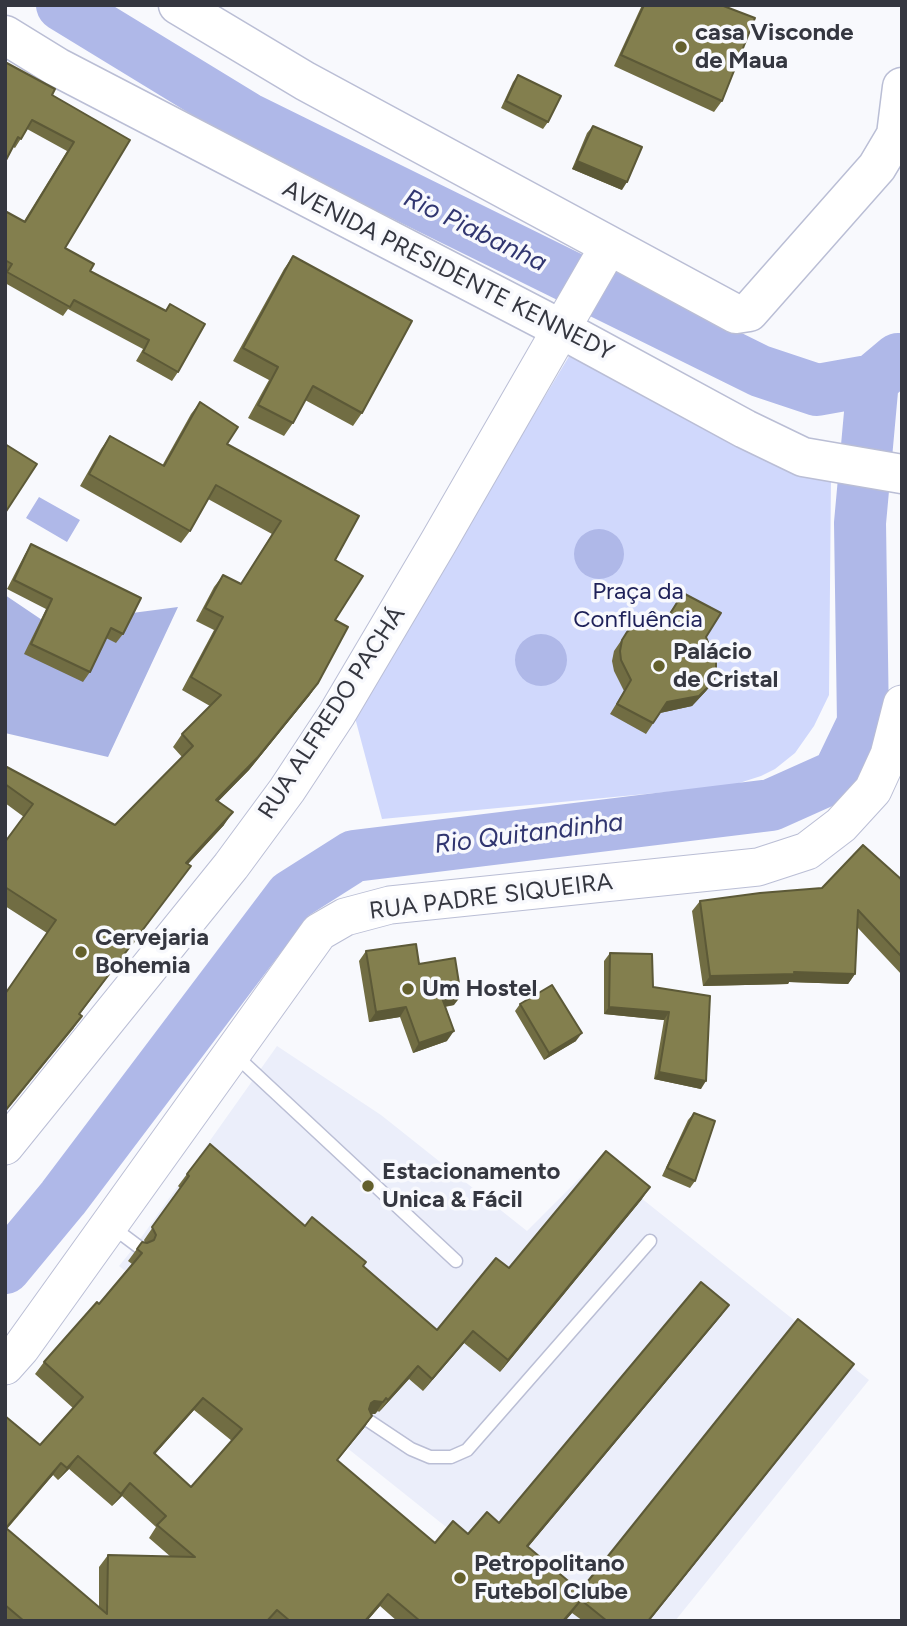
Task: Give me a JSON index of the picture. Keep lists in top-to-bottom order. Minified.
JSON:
{"streets":{"main road":["AVENIDA PRESIDENTE KENNEDY","RUA ALFREDO PACHÁ","RUA PADRE SIQUEIRA"]},"crossings":[["AVENIDA PRESIDENTE KENNEDY","RUA ALFREDO PACHÁ"]],"water":["Rio Piabanha","Rio Quitandinha"],"parks":["Praça da Confluência"],"places":["casa Visconde de Maua","Palácio de Cristal","Cervejaria Bohemia","Um Hostel","Estacionamento Unica & Fácil","Petropolitano Futebol Clube"]}
